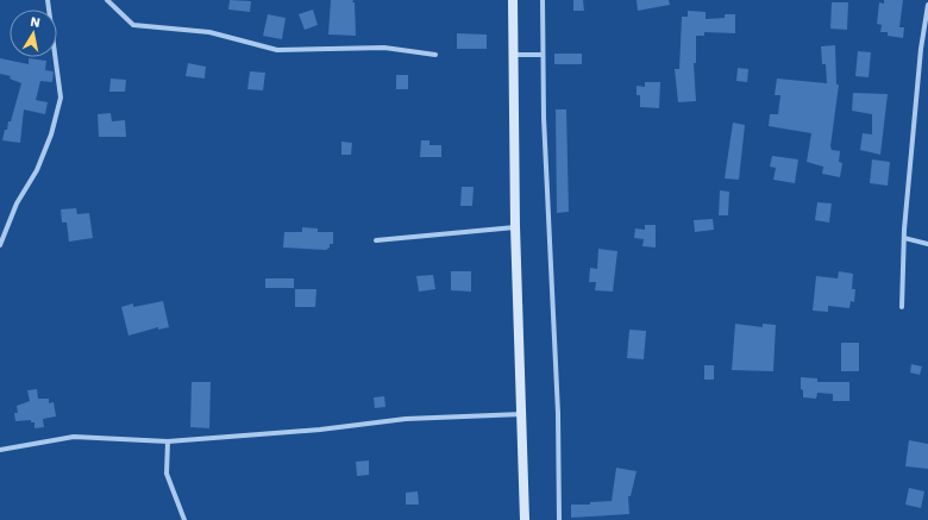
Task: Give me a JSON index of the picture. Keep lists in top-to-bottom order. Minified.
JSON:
{"north":"top"}
